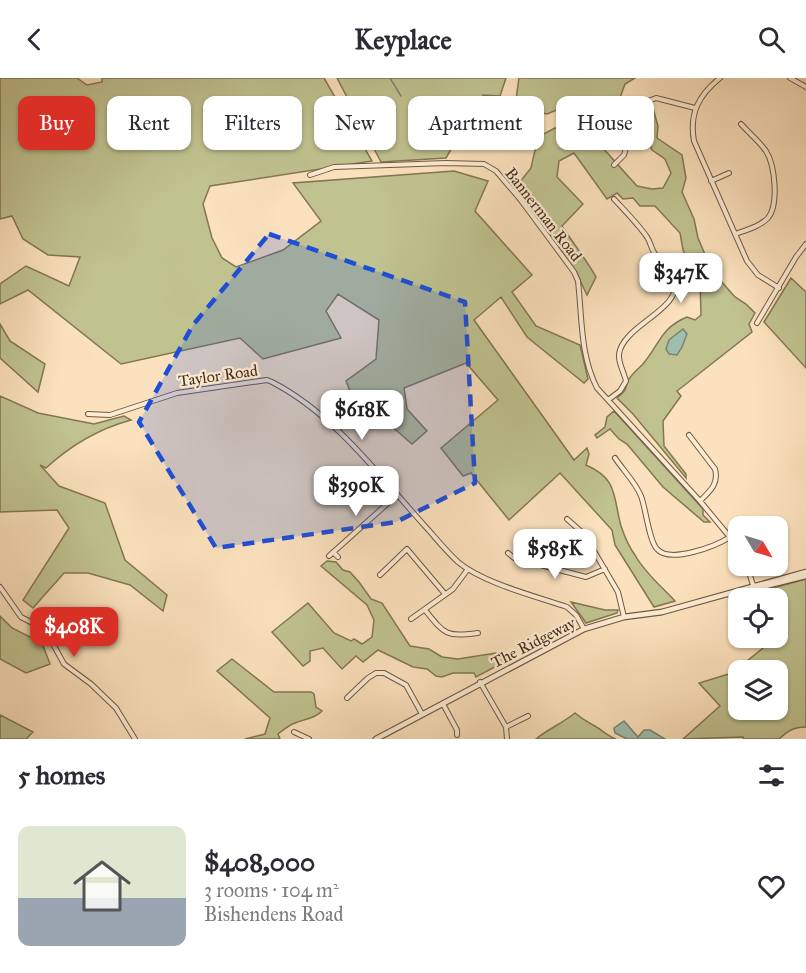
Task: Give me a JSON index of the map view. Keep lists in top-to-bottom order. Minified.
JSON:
{"streets":{"street":["Bannerman Road","Taylor Road","The Ridgeway"]},"crossings":[["Taylor Road","The Ridgeway"]],"north":"bottom right","page":{"header":"Keyplace","chip":["Buy","Rent","Filters","New","Apartment","House"],"price":["$347K","$618K","$390K","$585K","$408K"],"heading":"5 homes","list":[{"name":"$408,000","note":"3 rooms · 104 m² · Bishendens Road"}]}}
